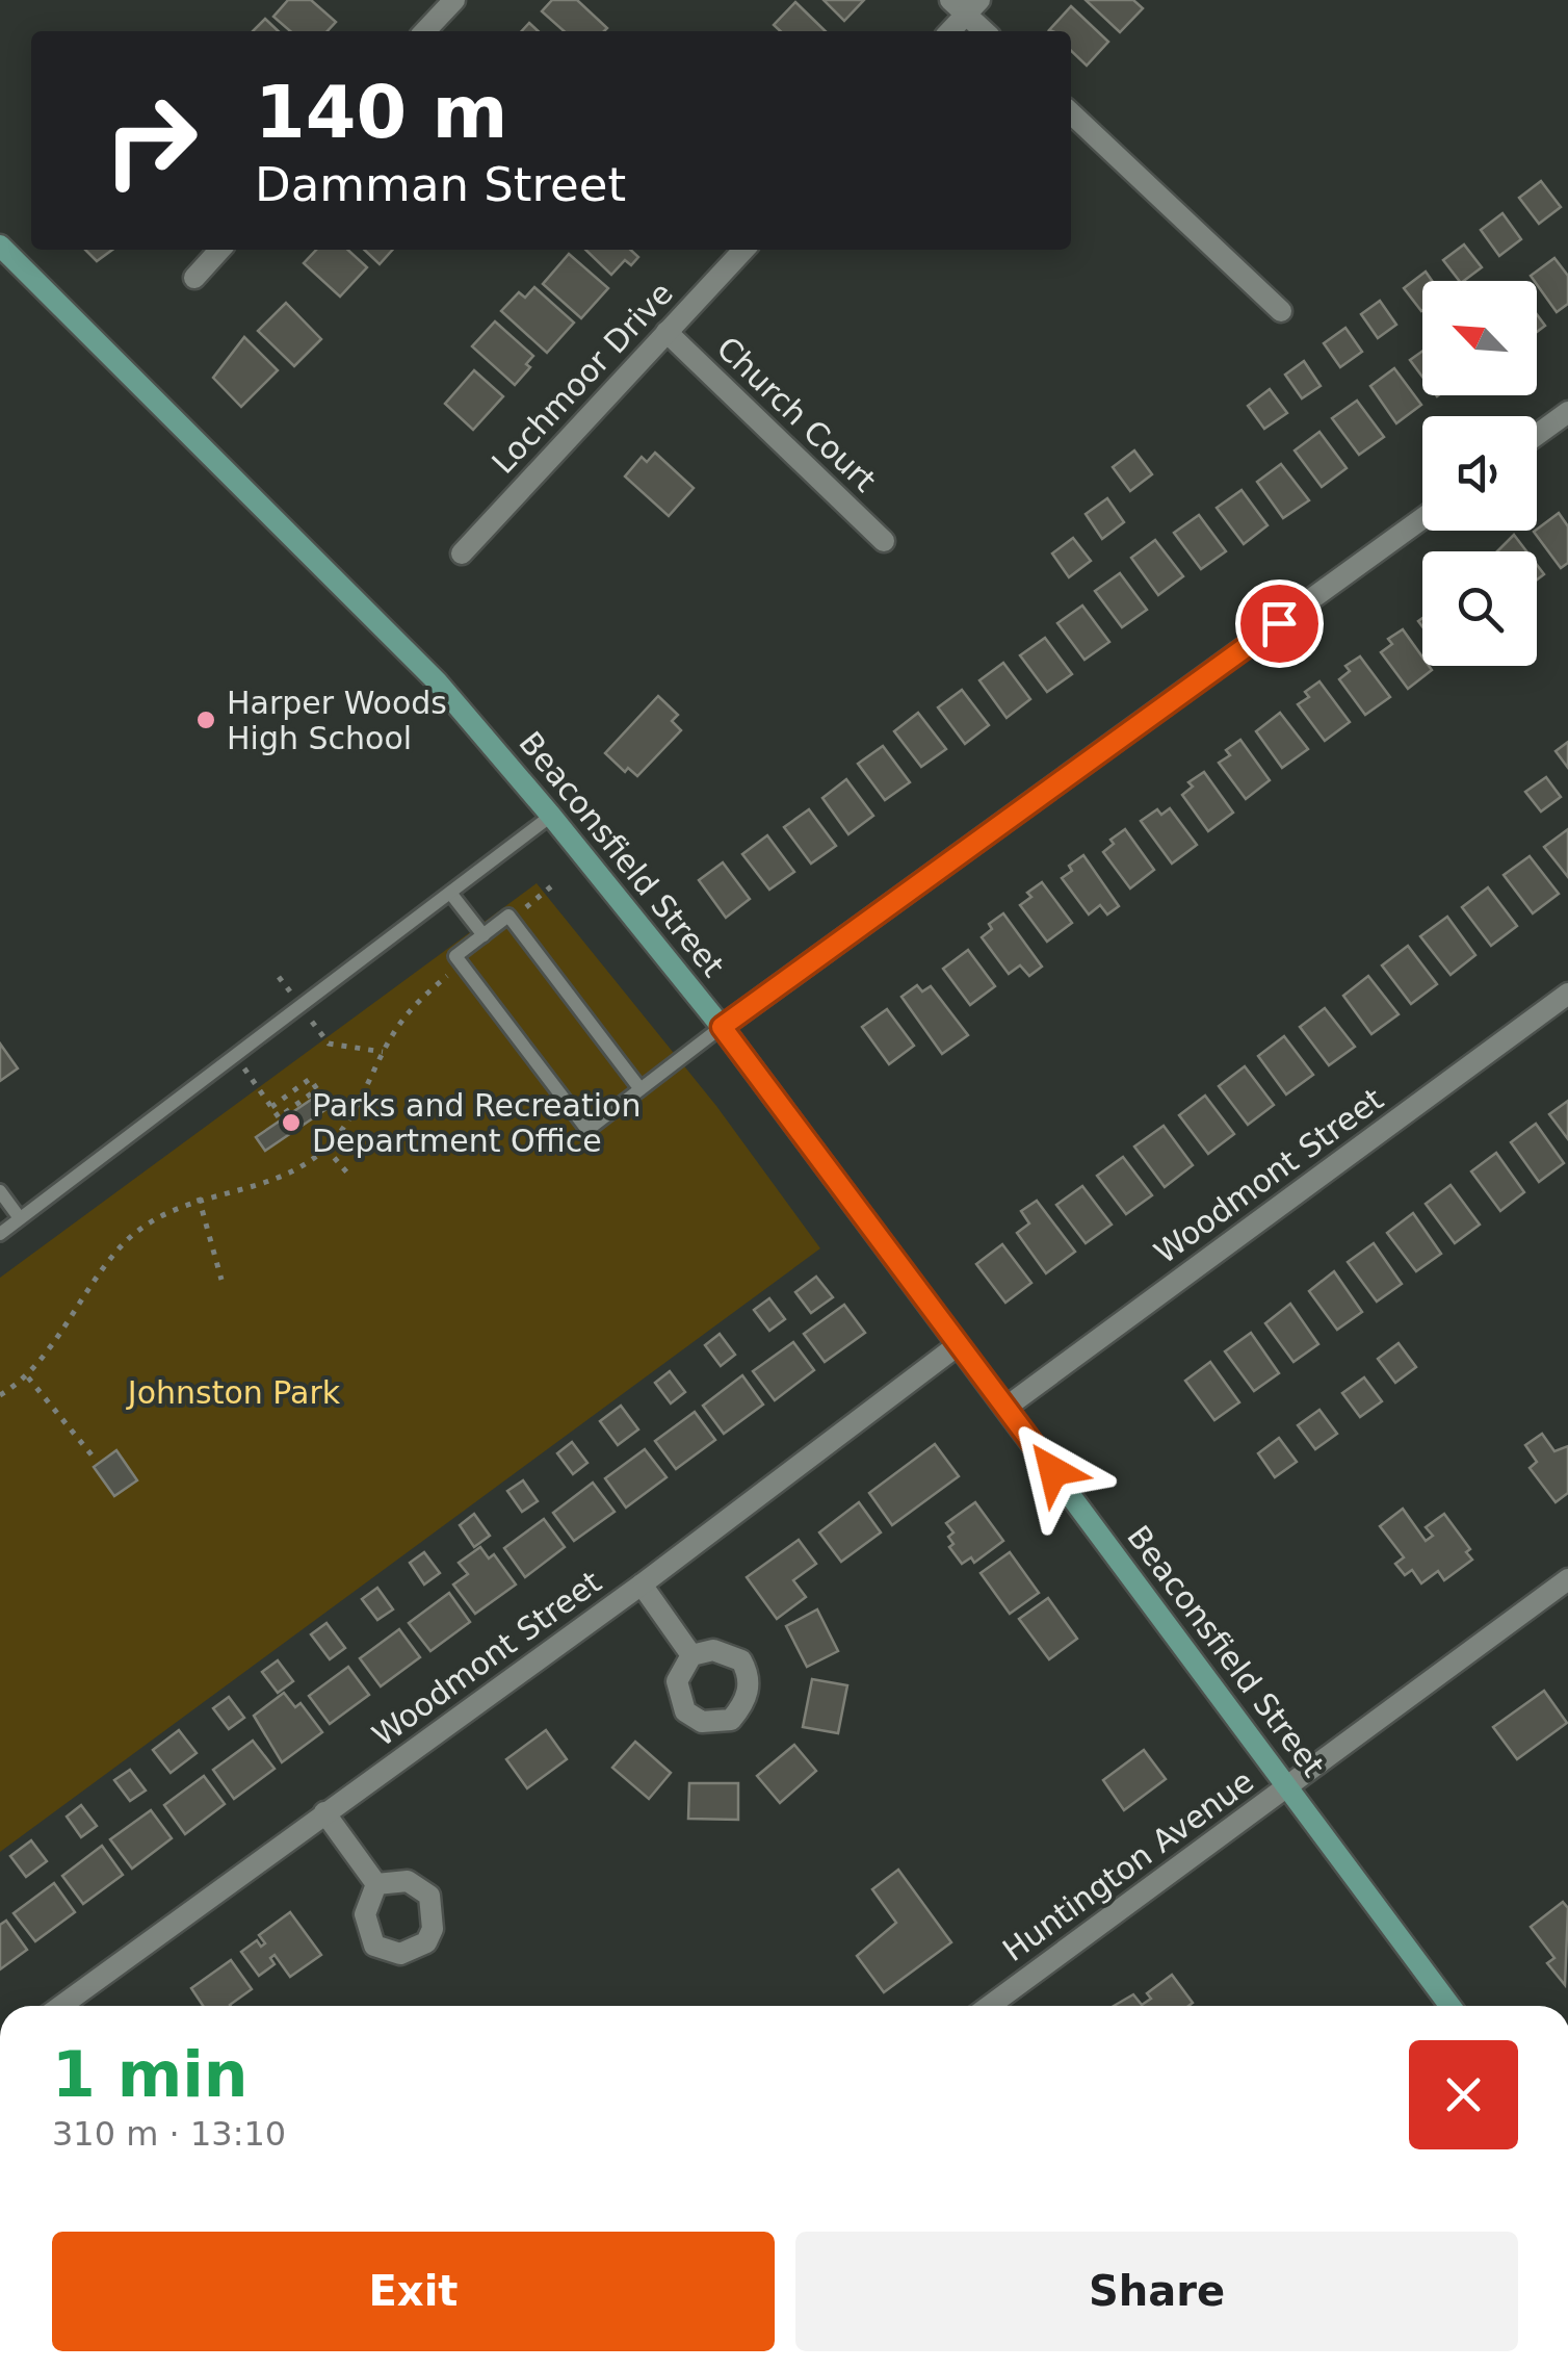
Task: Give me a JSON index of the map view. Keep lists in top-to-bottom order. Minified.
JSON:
{"streets":{"street":["Lochmoor Drive","Church Court","Beaconsfield Street","Woodmont Street","Huntington Avenue"]},"crossings":[["Lochmoor Drive","Church Court"],["Beaconsfield Street","Woodmont Street"],["Beaconsfield Street","Huntington Avenue"]],"parks":["Johnston Park"],"places":["Harper Woods High School","Parks and Recreation Department Office"],"north":"top left","page":{"turn":["140 m","Damman Street"],"heading":["1 min","310 m · 13:10"],"buttons":["Exit","Share"]}}
